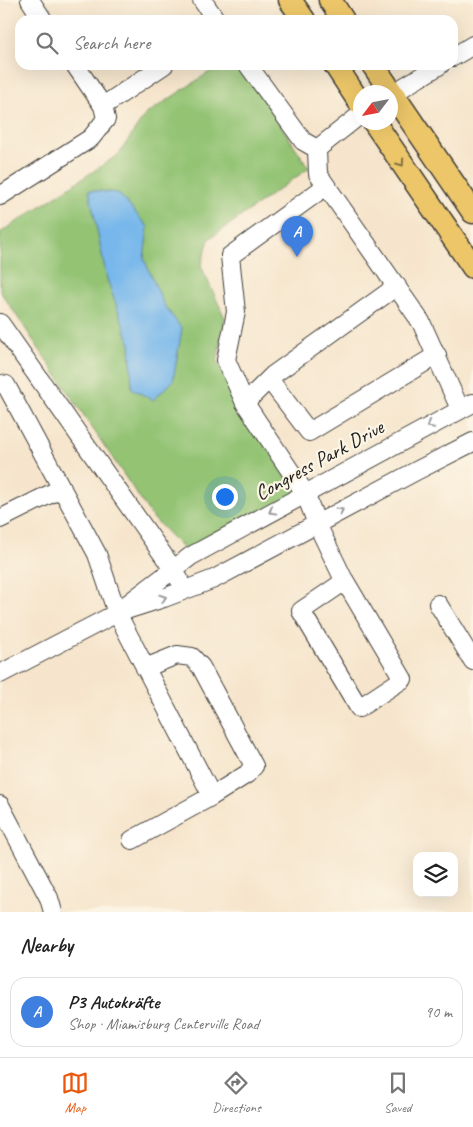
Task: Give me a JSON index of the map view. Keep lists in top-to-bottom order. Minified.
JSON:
{"streets":{"street":["Congress Park Drive"]},"north":"bottom left","page":{"search":"Search here","pins":"A","heading":"Nearby","list":[{"mark":"A","name":"P3 Autokräfte","note":"Shop · Miamisburg Centerville Road","value":"90 m"}],"nav":["Map","Directions","Saved"]}}
